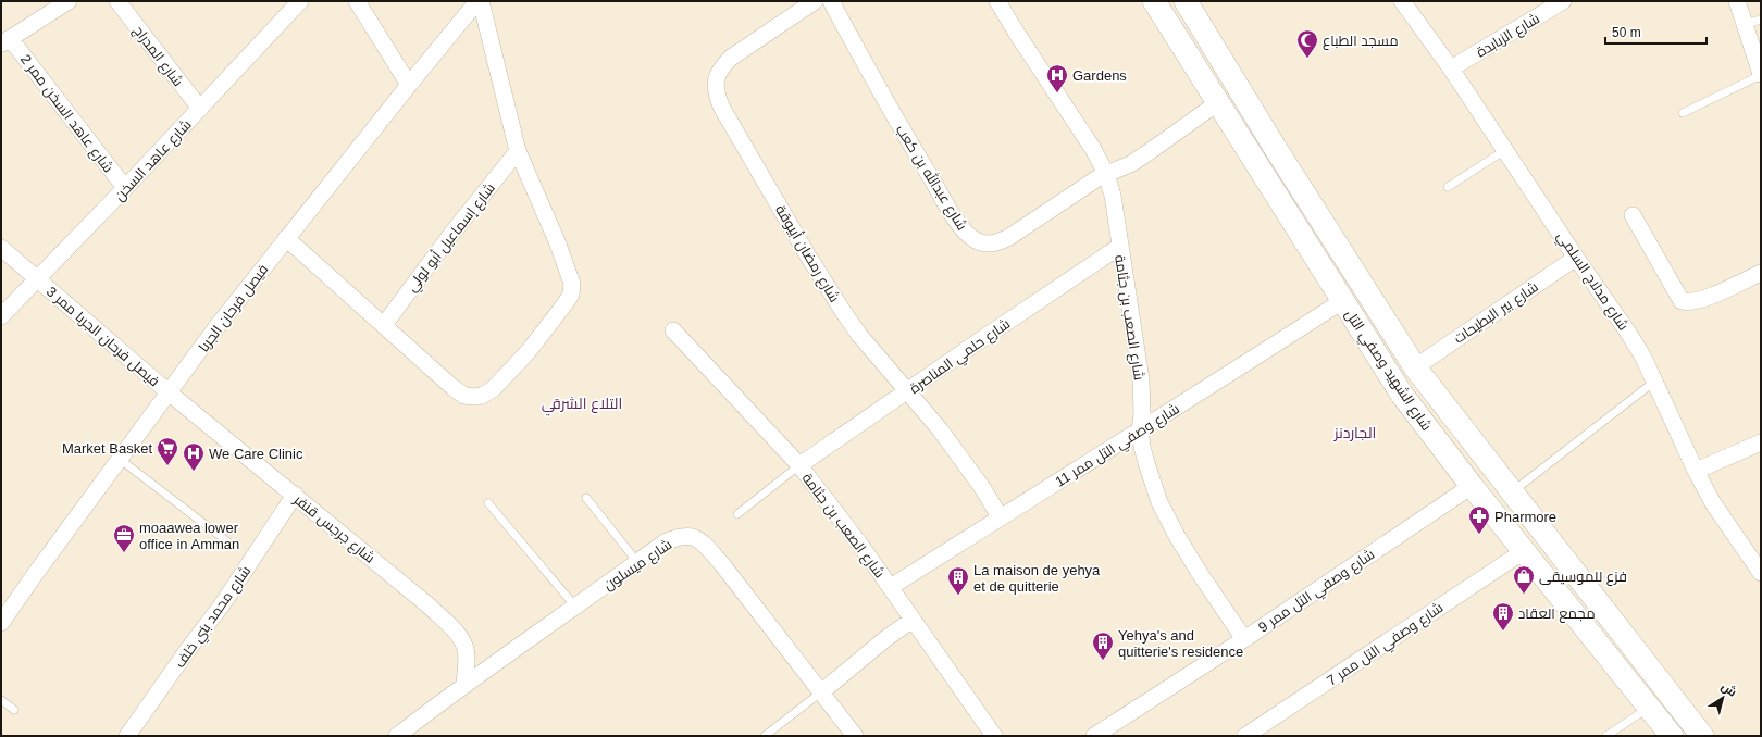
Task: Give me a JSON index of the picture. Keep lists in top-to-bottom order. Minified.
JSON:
{"streets":{"main road":["شارع الشهيد وصفي التل"],"street":["شارع الزبابدة","شارع المدراج","شارع عاهد السخن ممر 2","شارع عاهد السخن","شارع عبدالله بن كعب","شارع إسماعيل أبو لولي","شارع رمضان أبيوقة","شارع مدلاج السلمي","فيصل فرحان الجربا","شارع بير البطيحات","شارع الصعب بن جثامة","فيصل فرحان الجربا ممر 3","شارع حلمي المناصرة","شارع وصفي التل ممر 11","شارع جرجس قنفر","شارع ميسلون","شارع وصفي التل ممر 9","شارع محمد بني خلف","شارع وصفي التل ممر 7"]},"crossings":[["شارع الزبابدة","شارع مدلاج السلمي"],["شارع المدراج","شارع عاهد السخن"],["شارع عاهد السخن ممر 2","شارع عاهد السخن"],["شارع عاهد السخن","فيصل فرحان الجربا ممر 3"],["شارع عبدالله بن كعب","شارع الصعب بن جثامة"],["شارع عبدالله بن كعب","شارع الشهيد وصفي التل"],["شارع رمضان أبيوقة","شارع حلمي المناصرة"],["شارع رمضان أبيوقة","شارع وصفي التل ممر 11"],["شارع مدلاج السلمي","شارع بير البطيحات"],["فيصل فرحان الجربا","فيصل فرحان الجربا ممر 3"],["فيصل فرحان الجربا","شارع جرجس قنفر"],["شارع بير البطيحات","شارع الشهيد وصفي التل"],["شارع الصعب بن جثامة","شارع حلمي المناصرة"],["شارع الصعب بن جثامة","شارع وصفي التل ممر 11"],["شارع الصعب بن جثامة","شارع وصفي التل ممر 9"],["فيصل فرحان الجربا ممر 3","شارع جرجس قنفر"],["شارع الشهيد وصفي التل","شارع وصفي التل ممر 11"],["شارع الشهيد وصفي التل","شارع وصفي التل ممر 9"],["شارع الشهيد وصفي التل","شارع وصفي التل ممر 7"],["شارع جرجس قنفر","شارع ميسلون"],["شارع جرجس قنفر","شارع محمد بني خلف"]],"districts":["التلاع الشرقي","الجاردنز"],"places":{"mosque":["مسجد الطباع"],"hospital":["Gardens","We Care Clinic"],"supermarket":["Market Basket"],"pharmacy":["Pharmore"],"office":["moaawea lower office in Amman"],"shop":["فزع للموسيقى"],"building":["La maison de yehya et de quitterie","مجمع العقاد","Yehya's and quitterie's residence"]},"scale_bar":"50 m","north":"top right"}
